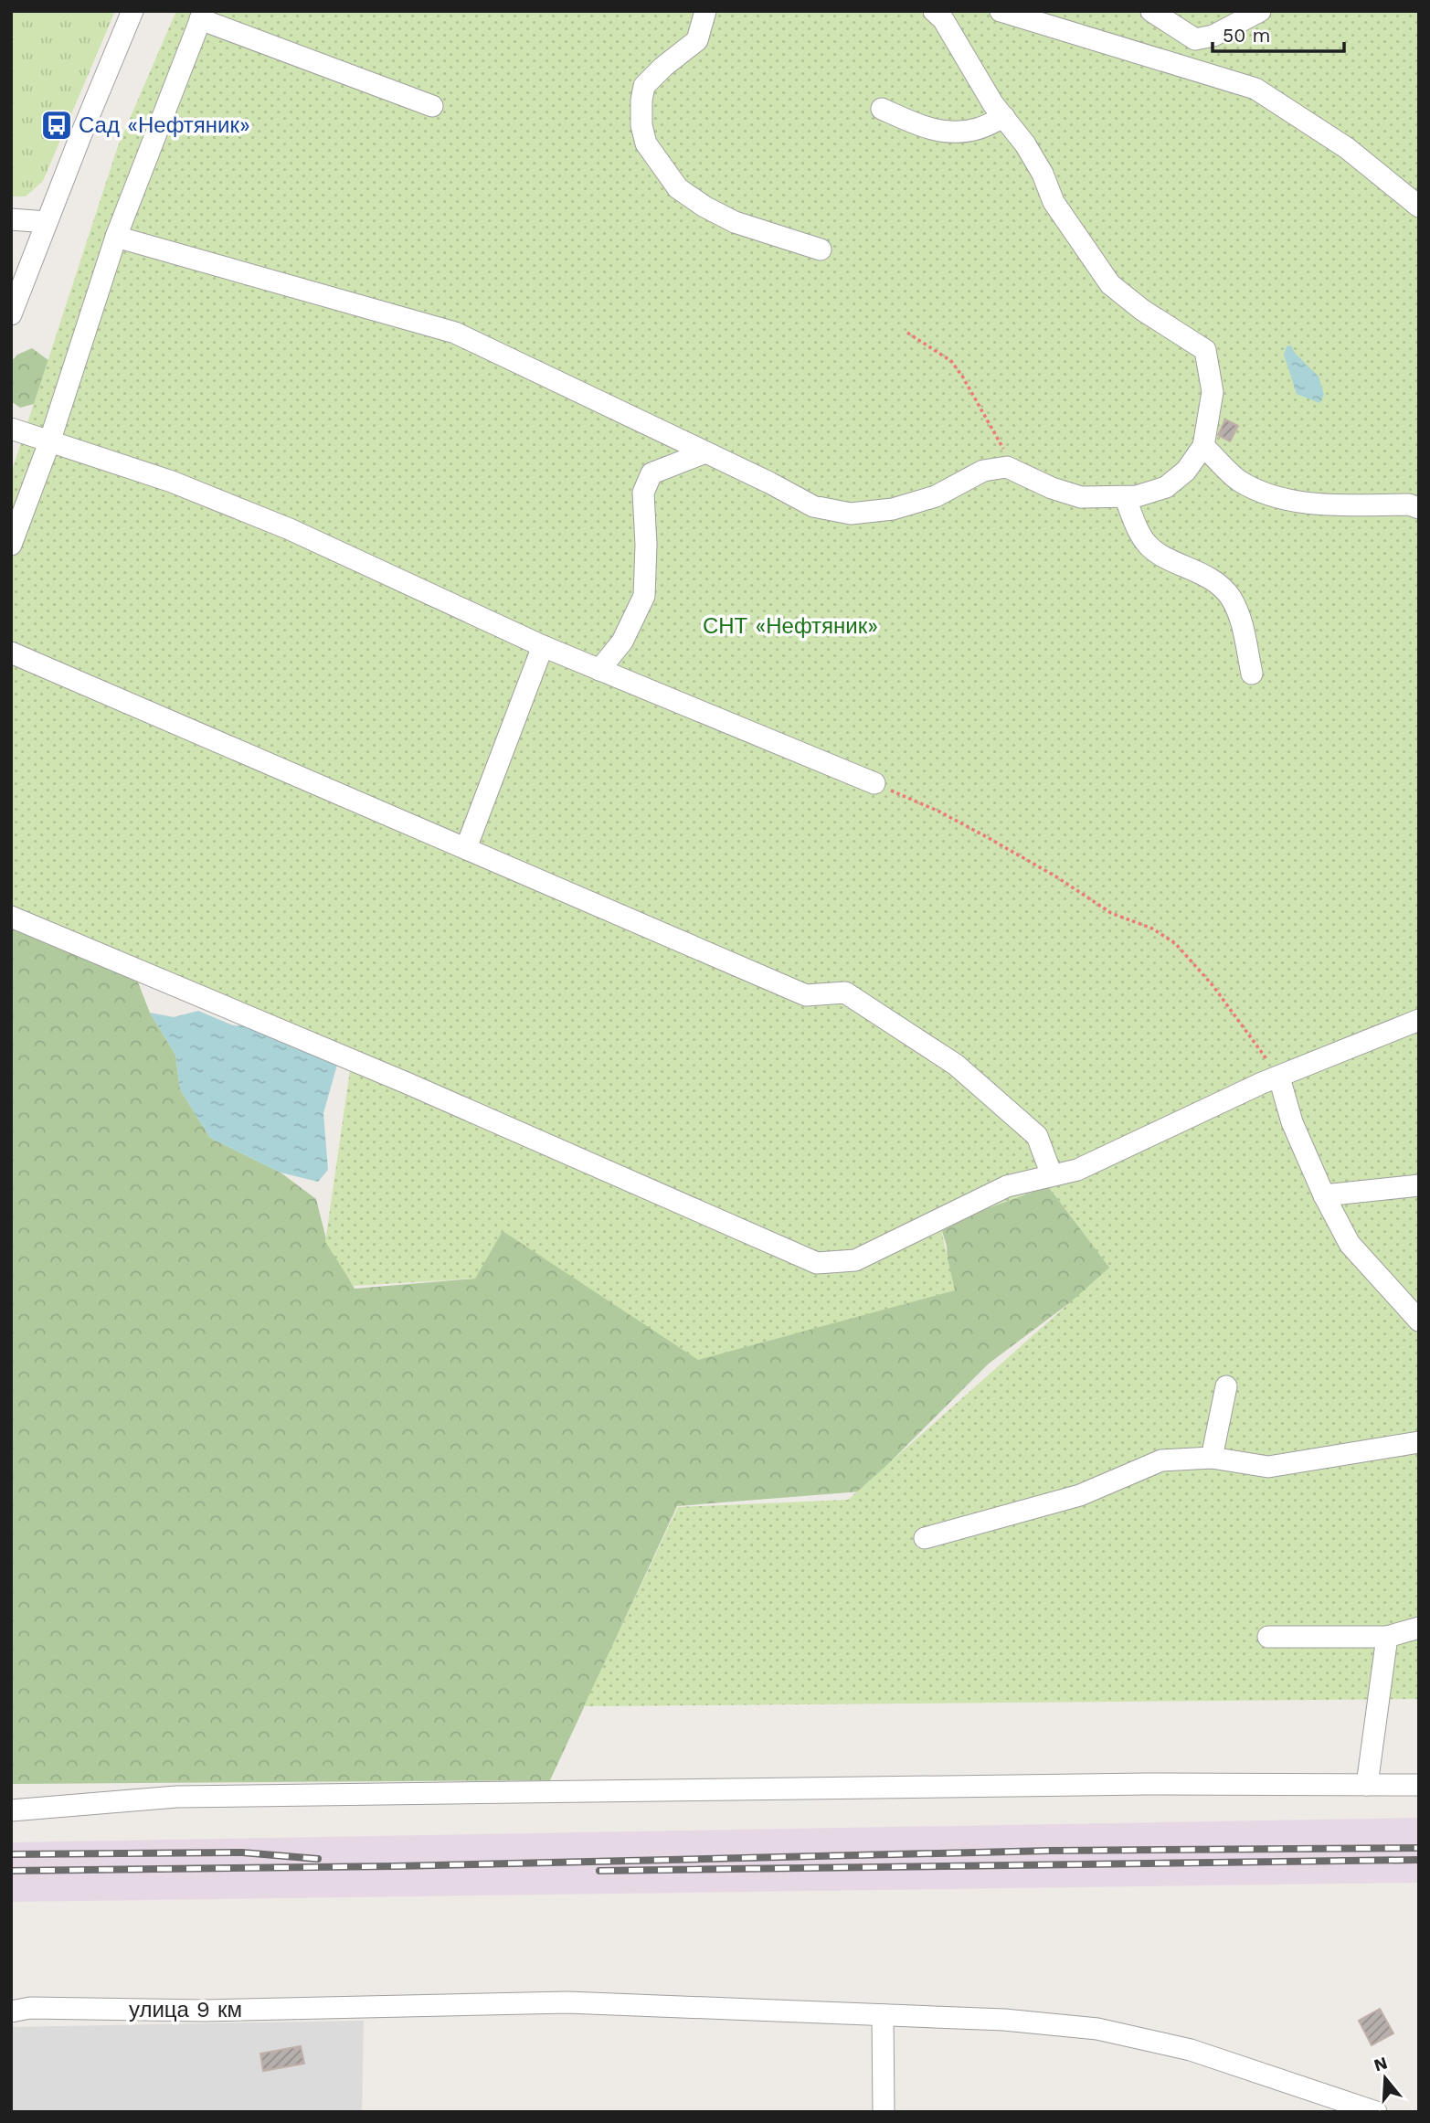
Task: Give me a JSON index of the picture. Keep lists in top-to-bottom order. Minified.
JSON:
{"streets":{"street":["улица 9 км"]},"parks":["СНТ «Нефтяник»"],"places":{"bus stop":["Сад «Нефтяник»"]},"scale_bar":"50 m","north":"top"}
